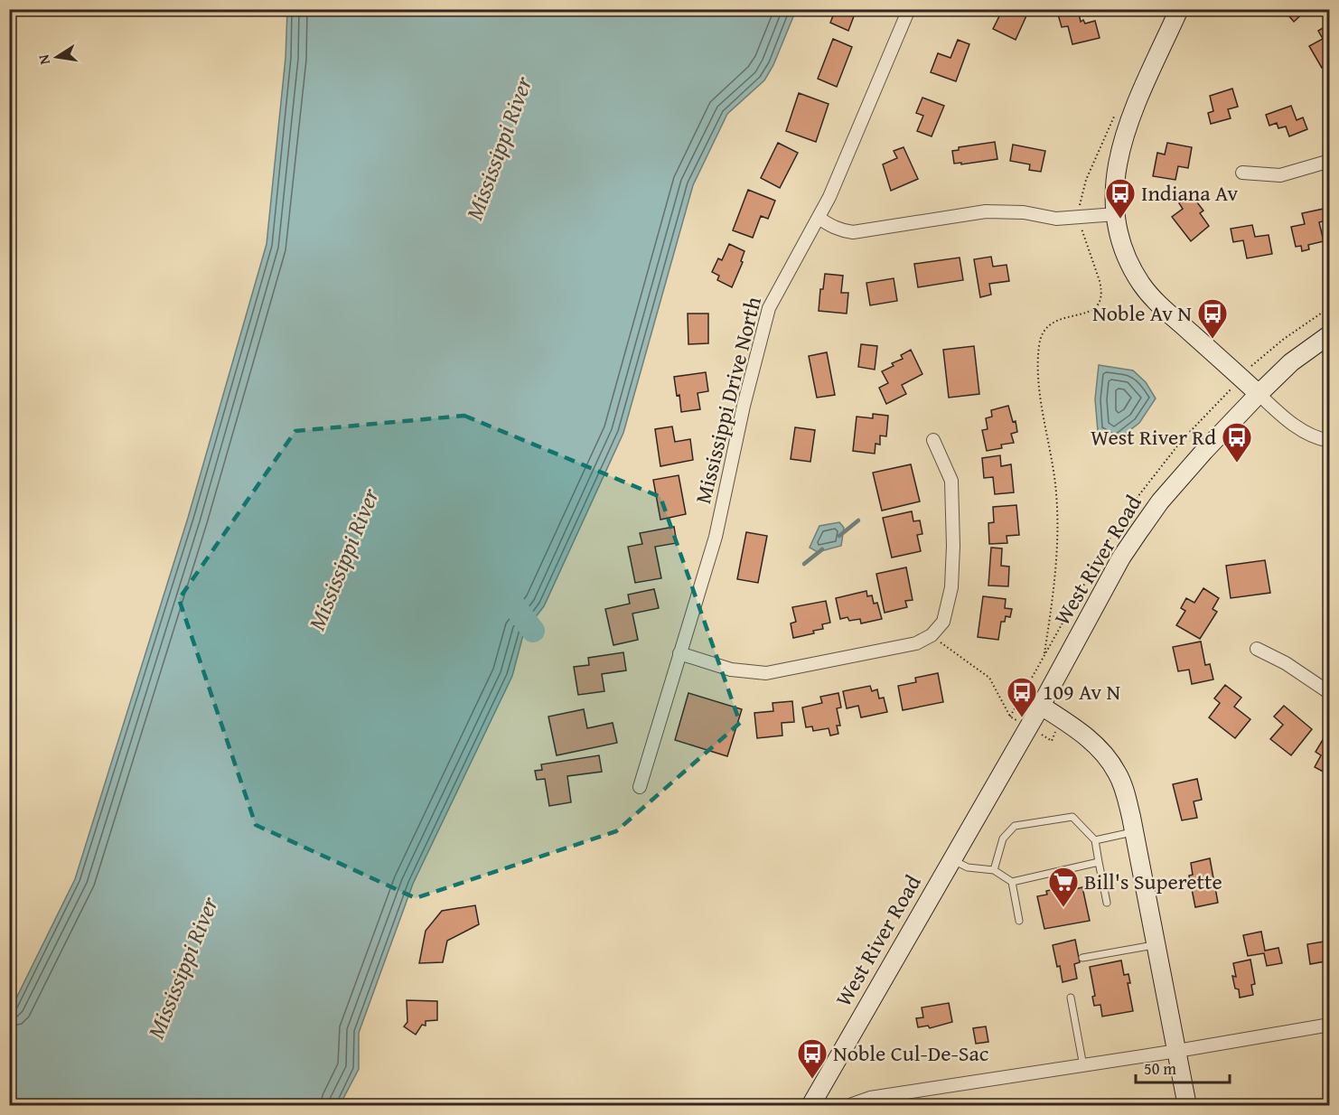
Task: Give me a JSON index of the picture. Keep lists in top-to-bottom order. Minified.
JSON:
{"streets":{"main road":["West River Road"],"street":["Mississippi Drive North"]},"water":["Mississippi River"],"places":{"bus stop":["Indiana Av","Noble Av N","West River Rd","109 Av N","Noble Cul-De-Sac"],"supermarket":["Bill's Superette"]},"scale_bar":"50 m","north":"left"}
